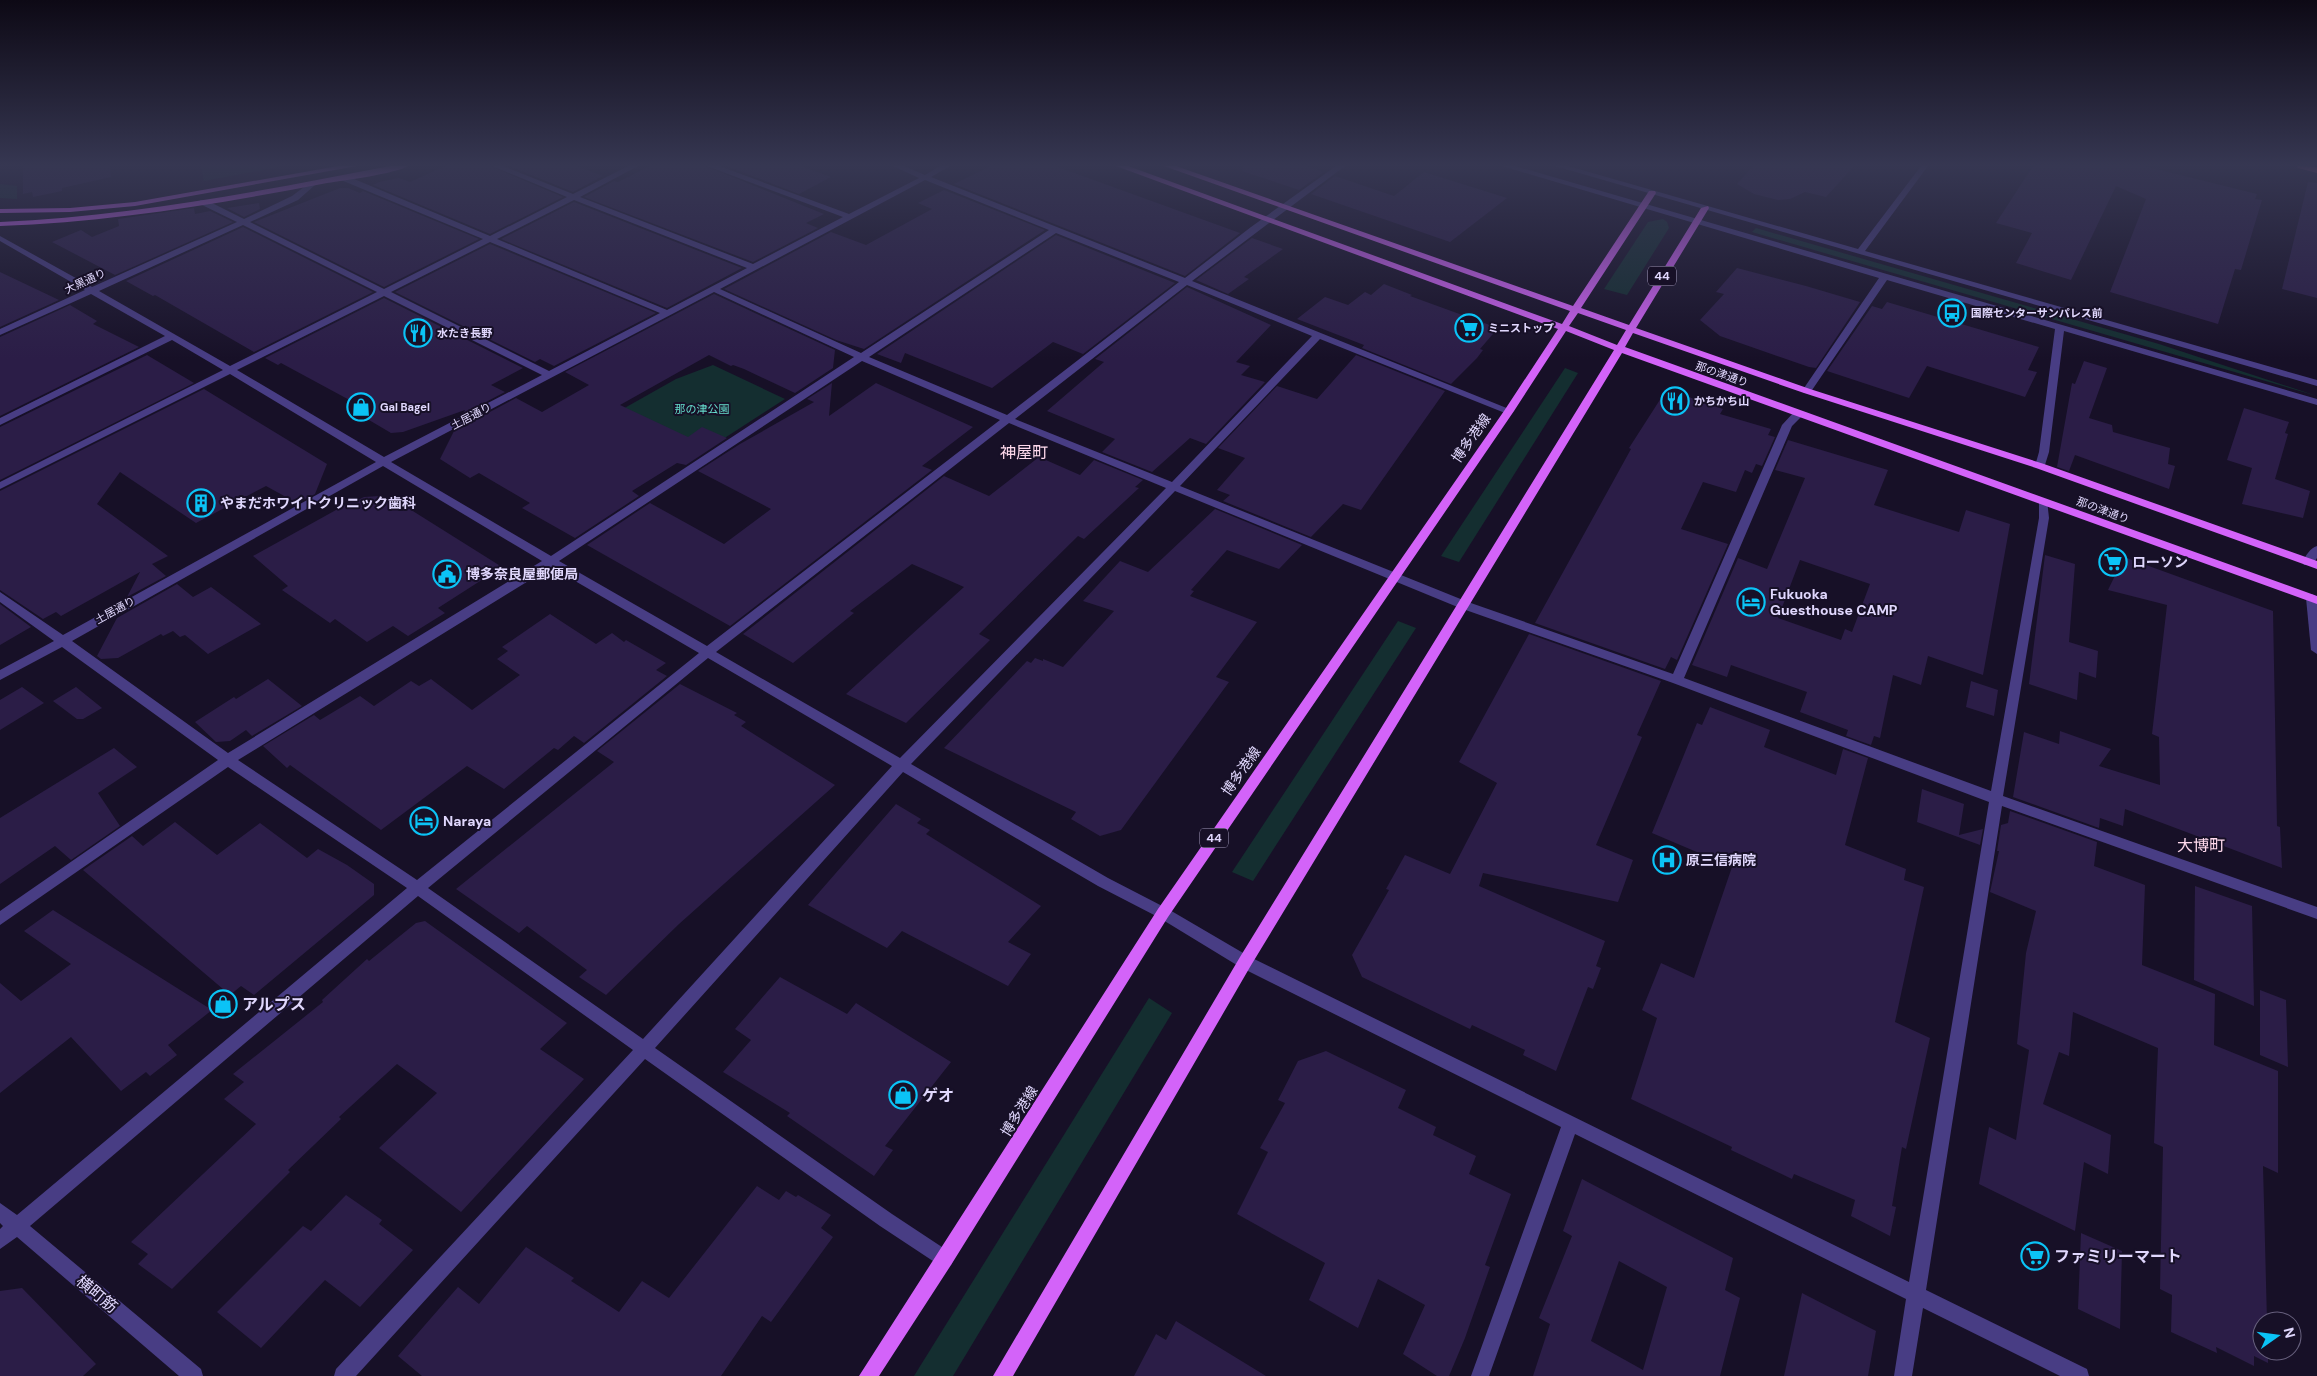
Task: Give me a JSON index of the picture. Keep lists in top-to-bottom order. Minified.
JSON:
{"streets":{"main road":["44","那の津通り","博多港線"],"street":["大黒通り","土居通り","横町筋"]},"crossings":[["44","那の津通り"],["那の津通り","博多港線"]],"districts":["神屋町","大博町"],"parks":["那の津公園"],"places":{"bus stop":["国際センターサンパレス前"],"supermarket":["ミニストップ","ローソン","ファミリーマート"],"restaurant":["水たき長野","かちかち山"],"shop":["Gal Bagel","アルプス","ゲオ"],"building":["やまだホワイトクリニック歯科"],"public building":["博多奈良屋郵便局"],"hotel":["Fukuoka Guesthouse CAMP","Naraya"],"hospital":["原三信病院"]},"north":"right"}
